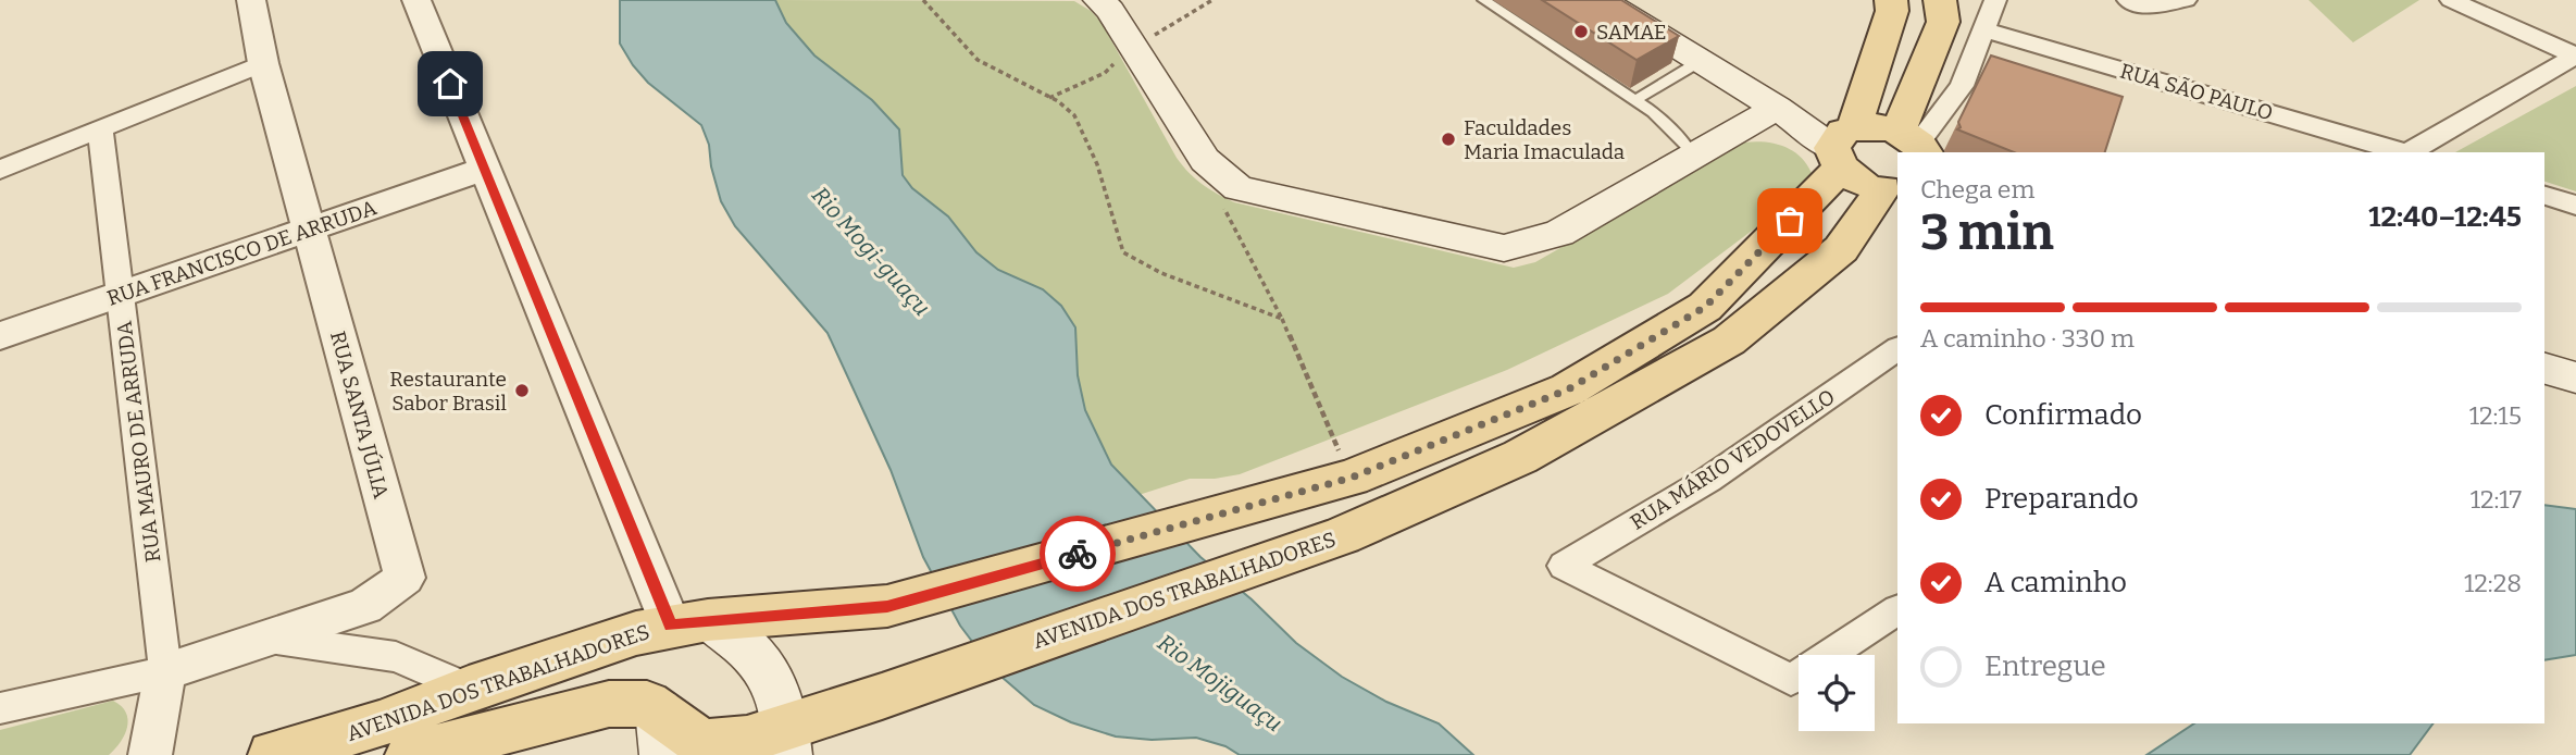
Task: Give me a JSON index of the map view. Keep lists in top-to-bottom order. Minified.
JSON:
{"streets":{"main road":["AVENIDA DOS TRABALHADORES"],"street":["RUA SÃO PAULO","RUA FRANCISCO DE ARRUDA","RUA SANTA JÚLIA","RUA MAURO DE ARRUDA","RUA MÁRIO VEDOVELLO"]},"crossings":[["RUA FRANCISCO DE ARRUDA","RUA SANTA JÚLIA"],["RUA FRANCISCO DE ARRUDA","RUA MAURO DE ARRUDA"],["RUA SANTA JÚLIA","RUA MAURO DE ARRUDA"]],"water":["Rio Mogi-guaçu","Rio Mojiguaçu"],"places":["SAMAE","Faculdades Maria Imaculada","Restaurante Sabor Brasil"],"page":{"heading":["3 min","Chega em","12:40–12:45"],"bar":"A caminho · 330 m","list":[["Confirmado","12:15"],["Preparando","12:17"],["A caminho","12:28"],"Entregue"]}}
